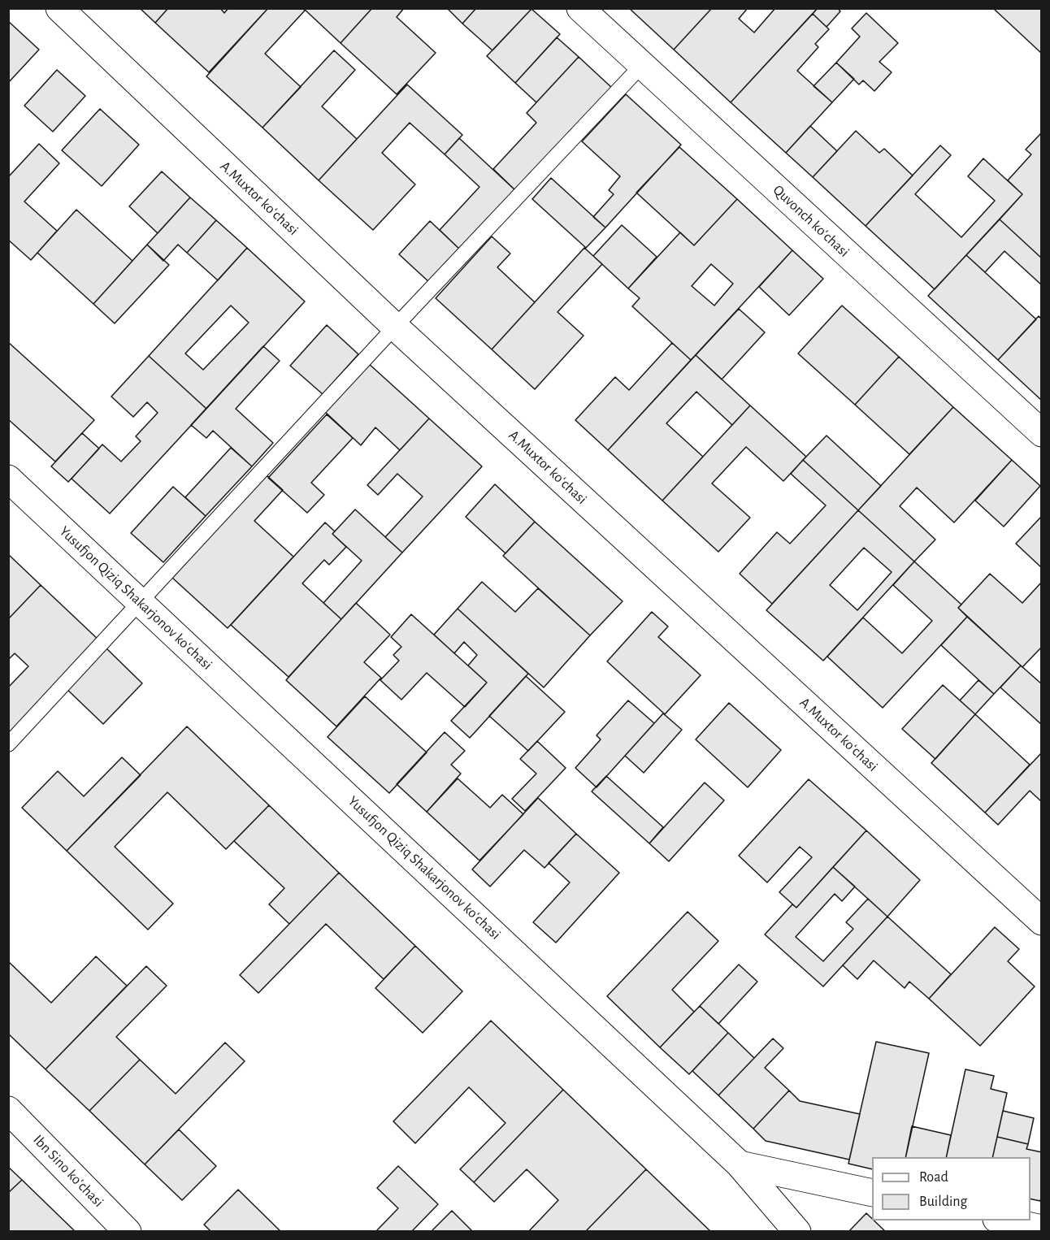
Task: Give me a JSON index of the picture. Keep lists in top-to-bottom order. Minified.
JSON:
{"streets":{"street":["A.Muxtor koʻchasi","Quvonch koʻchasi","Yusufjon Qiziq Shakarjonov koʻchasi","Ibn Sino koʻchasi"]},"legend":["Road","Building"]}
